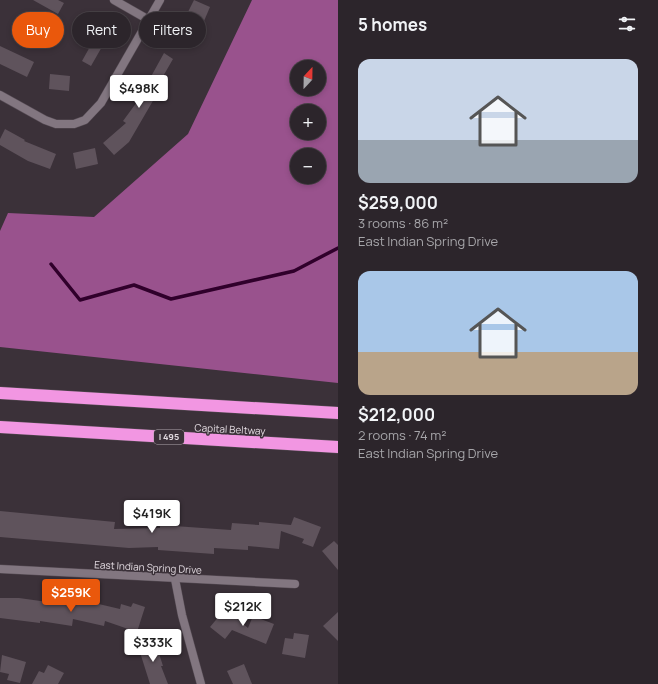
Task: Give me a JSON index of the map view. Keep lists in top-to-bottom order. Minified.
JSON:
{"streets":{"highway":["Capital Beltway","I 495"],"street":["East Indian Spring Drive"]},"north":"top","page":{"heading":"5 homes","chip":["Buy","Rent","Filters"],"list":[{"name":"$259,000","note":"3 rooms · 86 m² · East Indian Spring Drive"},{"name":"$212,000","note":"2 rooms · 74 m² · East Indian Spring Drive"}],"map_buttons":["+","−"],"price":["$498K","$419K","$259K","$212K","$333K"]}}
